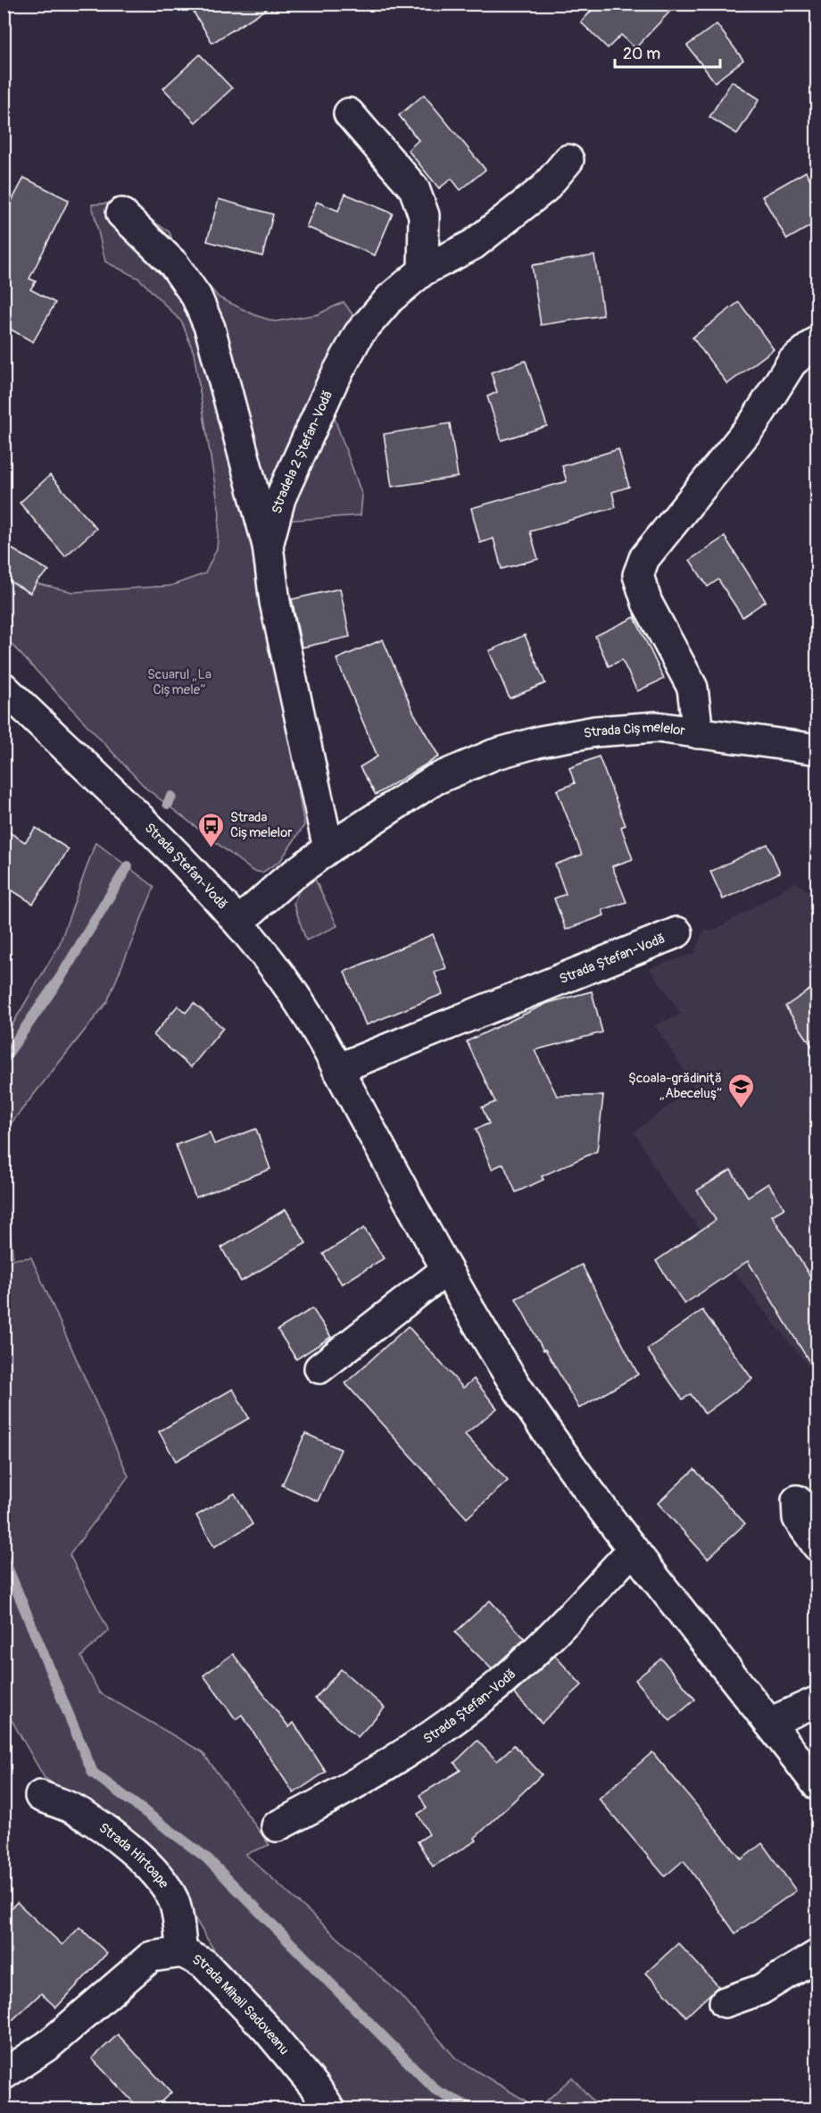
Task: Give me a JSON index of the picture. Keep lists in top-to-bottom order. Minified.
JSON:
{"streets":{"street":["Stradela 2 Ștefan-Vodă","Strada Cișmelelor","Strada Ștefan-Vodă","Strada Hîrtoape","Strada Mihail Sadoveanu"]},"crossings":[["Stradela 2 Ștefan-Vodă","Strada Cișmelelor"],["Strada Cișmelelor","Strada Ștefan-Vodă"],["Strada Hîrtoape","Strada Mihail Sadoveanu"]],"parks":["Scuarul „La Cișmele”"],"places":{"bus stop":["Strada Cișmelelor"],"school or university":["Şcoala-grădiniţă „Abeceluş”"]},"scale_bar":"20 m"}
